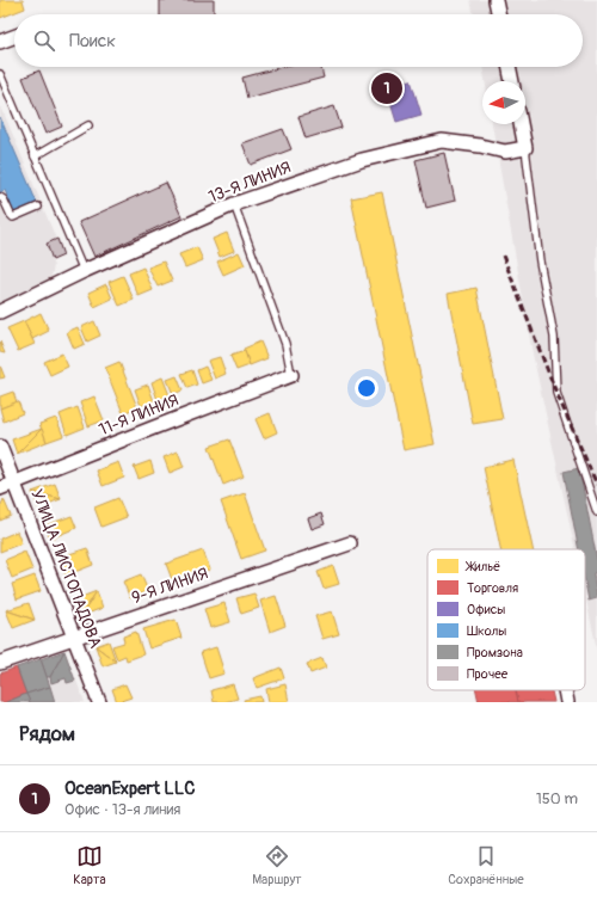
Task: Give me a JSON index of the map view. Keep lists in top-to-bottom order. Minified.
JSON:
{"streets":{"street":["13-Я ЛИНИЯ","11-Я ЛИНИЯ","УЛИЦА ЛИСТОПАДОВА","9-Я ЛИНИЯ"]},"crossings":[["11-Я ЛИНИЯ","УЛИЦА ЛИСТОПАДОВА"],["УЛИЦА ЛИСТОПАДОВА","9-Я ЛИНИЯ"]],"legend":["Жильё","Торговля","Офисы","Школы","Промзона","Прочее"],"north":"left","page":{"search":"Поиск","pins":"1","heading":"Рядом","list":[{"mark":"1","name":"OceanExpert LLC","note":"Офис · 13-я линия","value":"150 m"}],"nav":["Карта","Маршрут","Сохранённые"]}}
